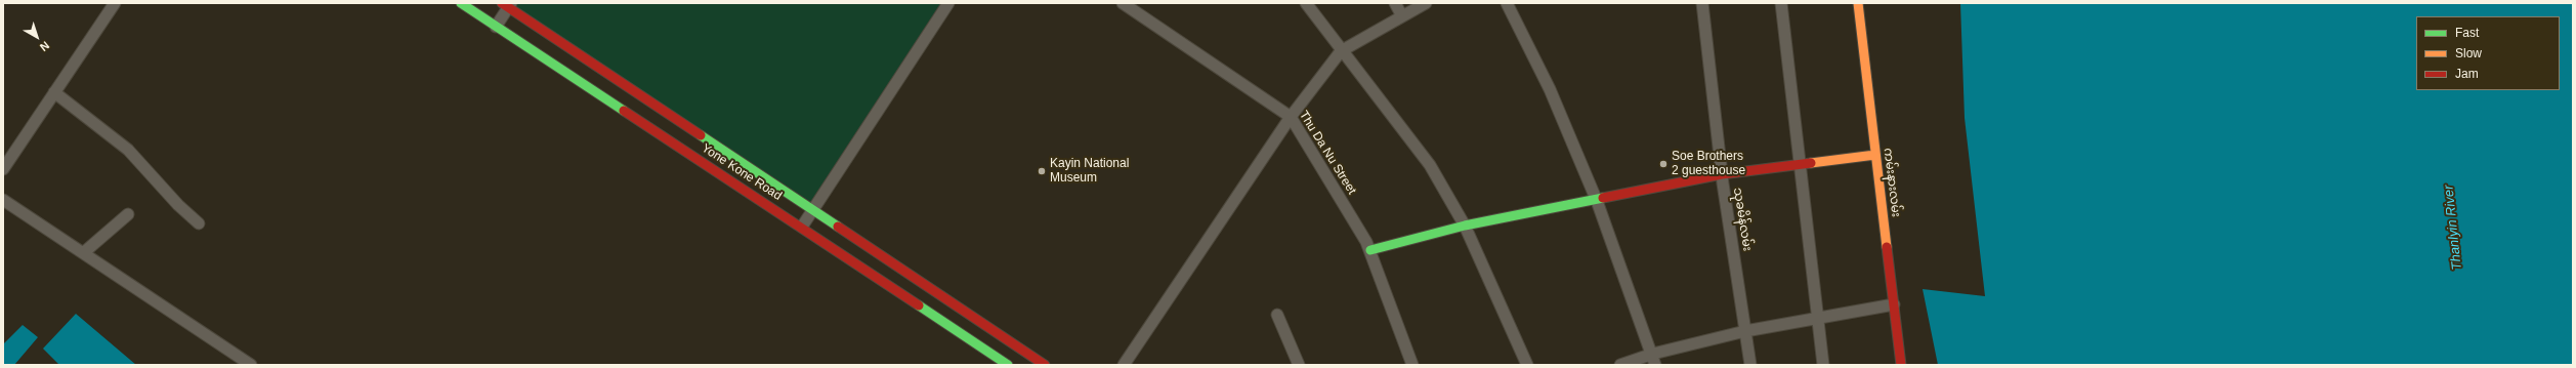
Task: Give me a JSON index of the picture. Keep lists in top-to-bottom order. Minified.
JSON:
{"streets":{"street":["Thu Da Nu Street","Yone Kone Road","ကမ်းနားလမ်း","သုခမိန်လမ်း"]},"water":["Thanlyin River"],"places":["Soe Brothers 2 guesthouse","Kayin National Museum"],"legend":["Fast","Slow","Jam"],"north":"bottom right"}
